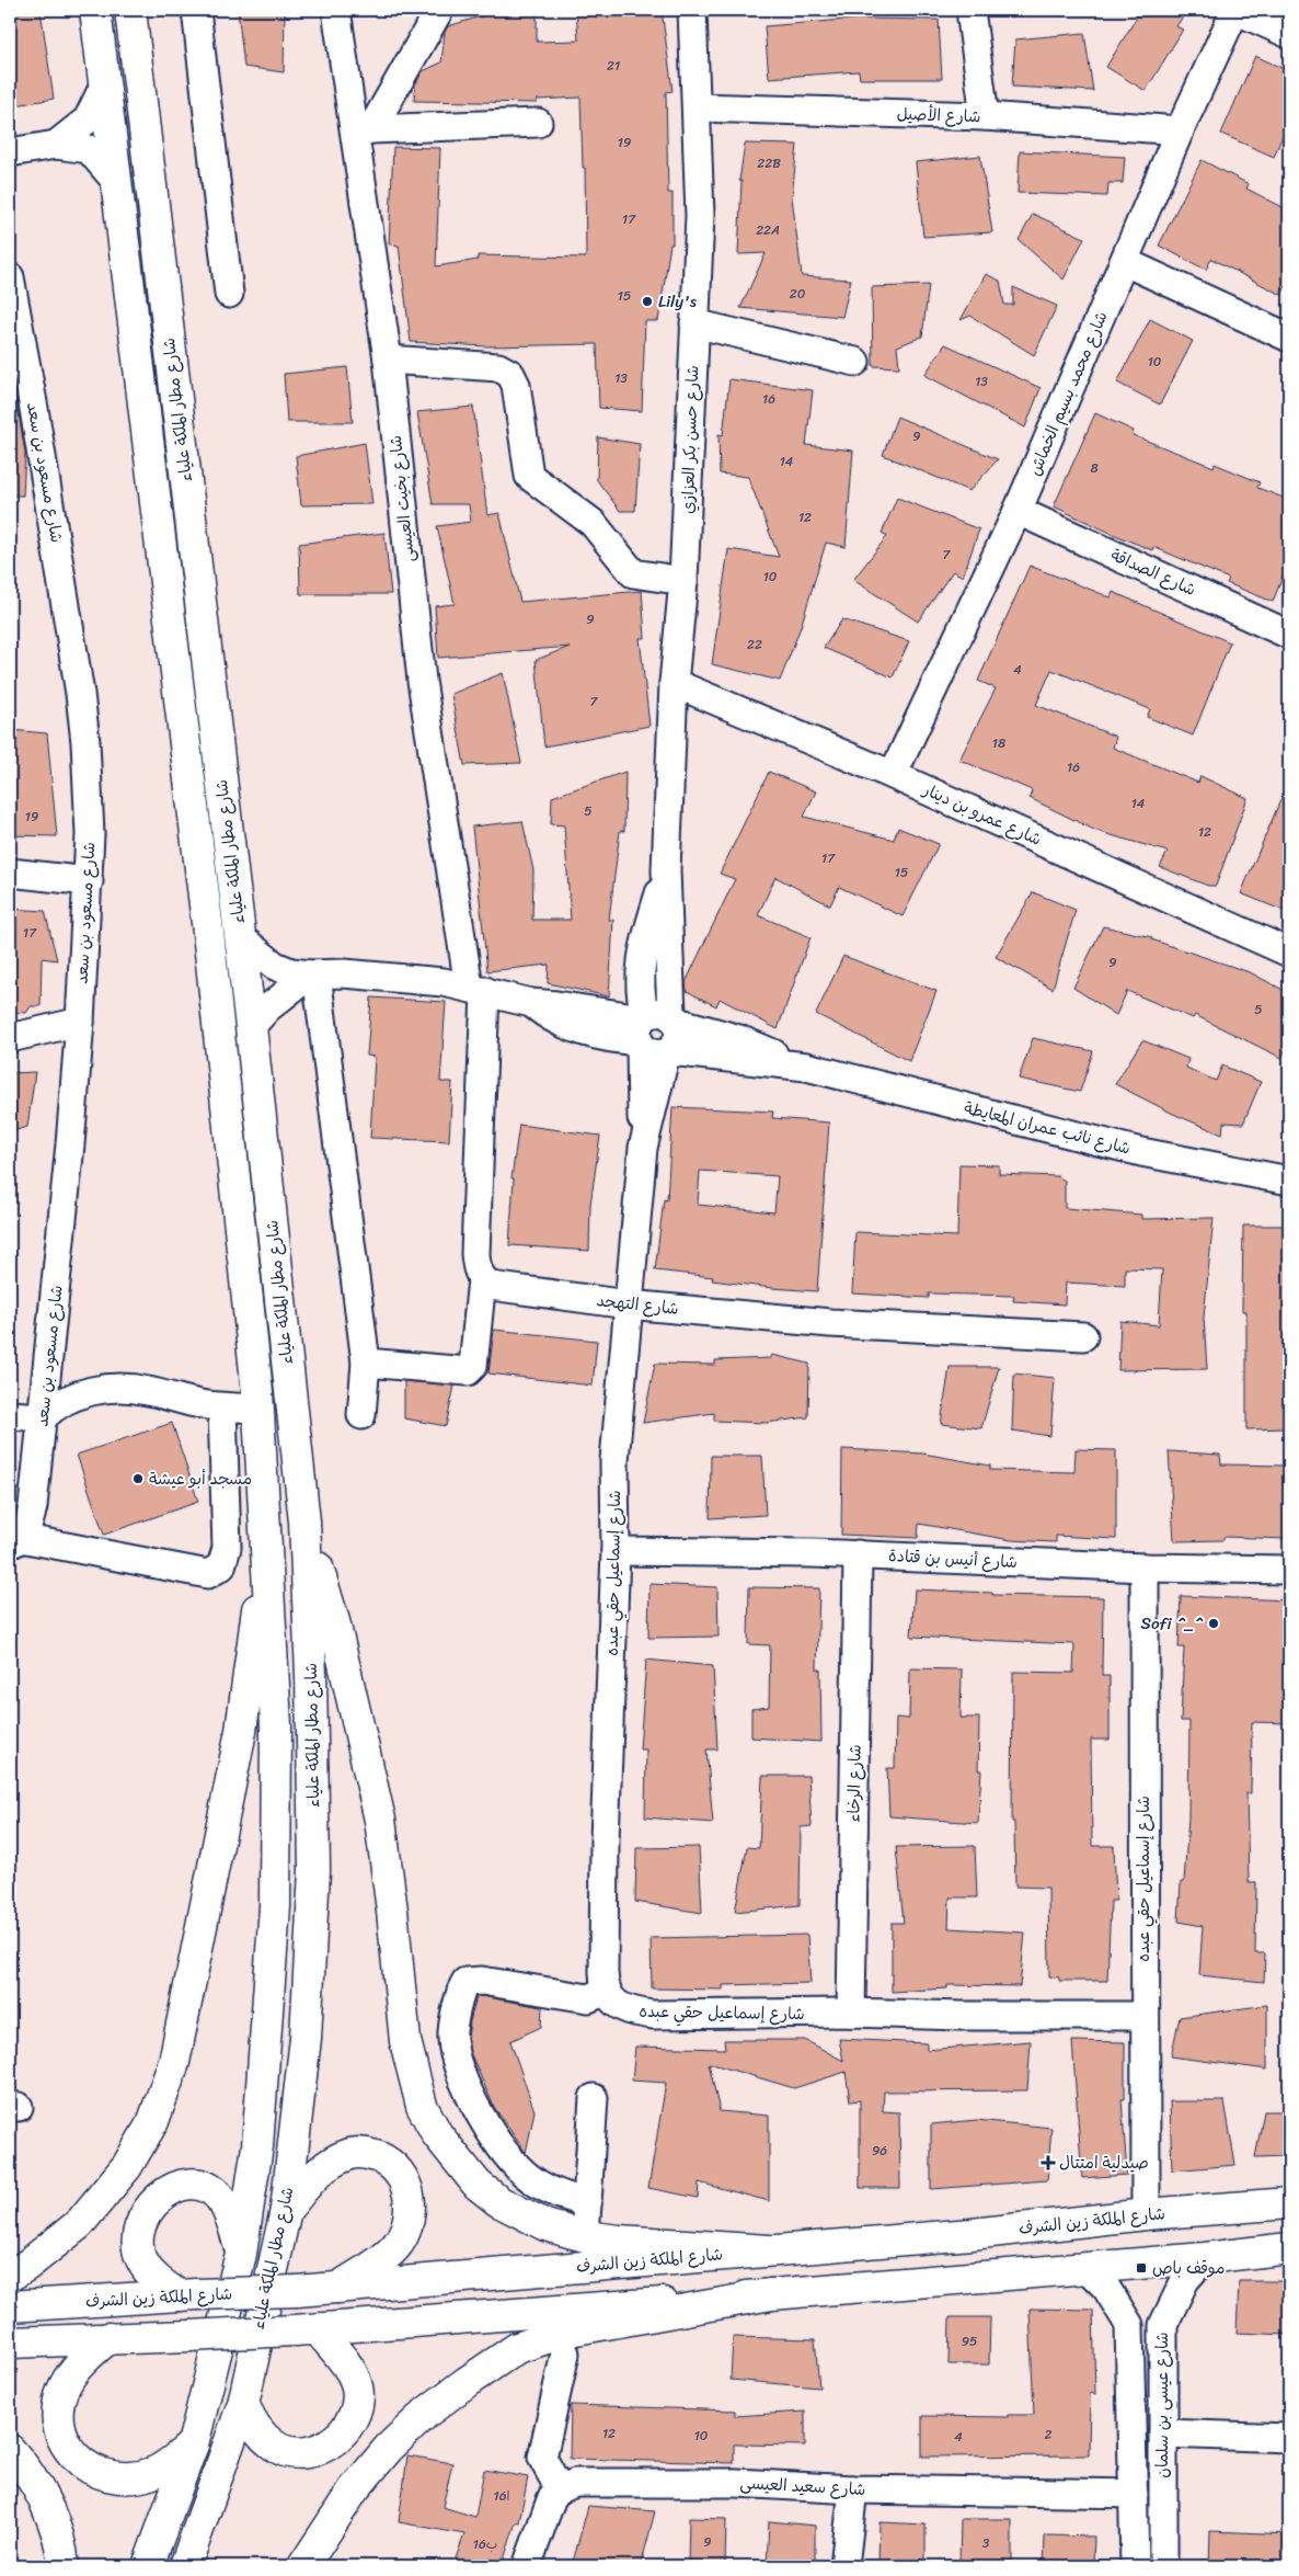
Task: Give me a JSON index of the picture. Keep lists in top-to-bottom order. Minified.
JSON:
{"streets":{"main road":["شارع مطار الملكة علياء","شارع الملكة زين الشرف"],"street":["شارع الأصيل","شارع محمد بسيم الخماش","شارع حسن بكر العزازي","شارع مسعود بن سعد","شارع بخيت العيسى","شارع الصداقة","شارع عمرو بن دينار","شارع نائب عمران المعايطة","شارع التهجد","شارع أنيس بن قتادة","شارع إسماعيل حقي عبده","شارع الرخاء","شارع عيسى بن سلمان","شارع سعيد العيسى"]},"crossings":[["شارع الأصيل","شارع محمد بسيم الخماش"],["شارع الأصيل","شارع حسن بكر العزازي"],["شارع محمد بسيم الخماش","شارع الصداقة"],["شارع محمد بسيم الخماش","شارع عمرو بن دينار"],["شارع مطار الملكة علياء","شارع نائب عمران المعايطة"],["شارع حسن بكر العزازي","شارع عمرو بن دينار"],["شارع حسن بكر العزازي","شارع نائب عمران المعايطة"],["شارع حسن بكر العزازي","شارع إسماعيل حقي عبده"],["شارع بخيت العيسى","شارع نائب عمران المعايطة"],["شارع نائب عمران المعايطة","شارع إسماعيل حقي عبده"],["شارع التهجد","شارع إسماعيل حقي عبده"],["شارع أنيس بن قتادة","شارع إسماعيل حقي عبده"],["شارع أنيس بن قتادة","شارع الرخاء"],["شارع إسماعيل حقي عبده","شارع الرخاء"],["شارع عيسى بن سلمان","شارع سعيد العيسى"]],"places":{"other":["Lily's","مسجد أبو عيشة","Sofi ^_^"],"health":["صيدلية امتتال"],"transit":["موقف باص"]},"house_numbers":["21","19","22B","17","22A","20","15","10","13","13","16","9","14","8","12","7","10","9","22","4","7","18","16","14","5","19","12","17","15","17","9","5","96","95","12","2","10","4","ا16","9","3","ب16"]}
